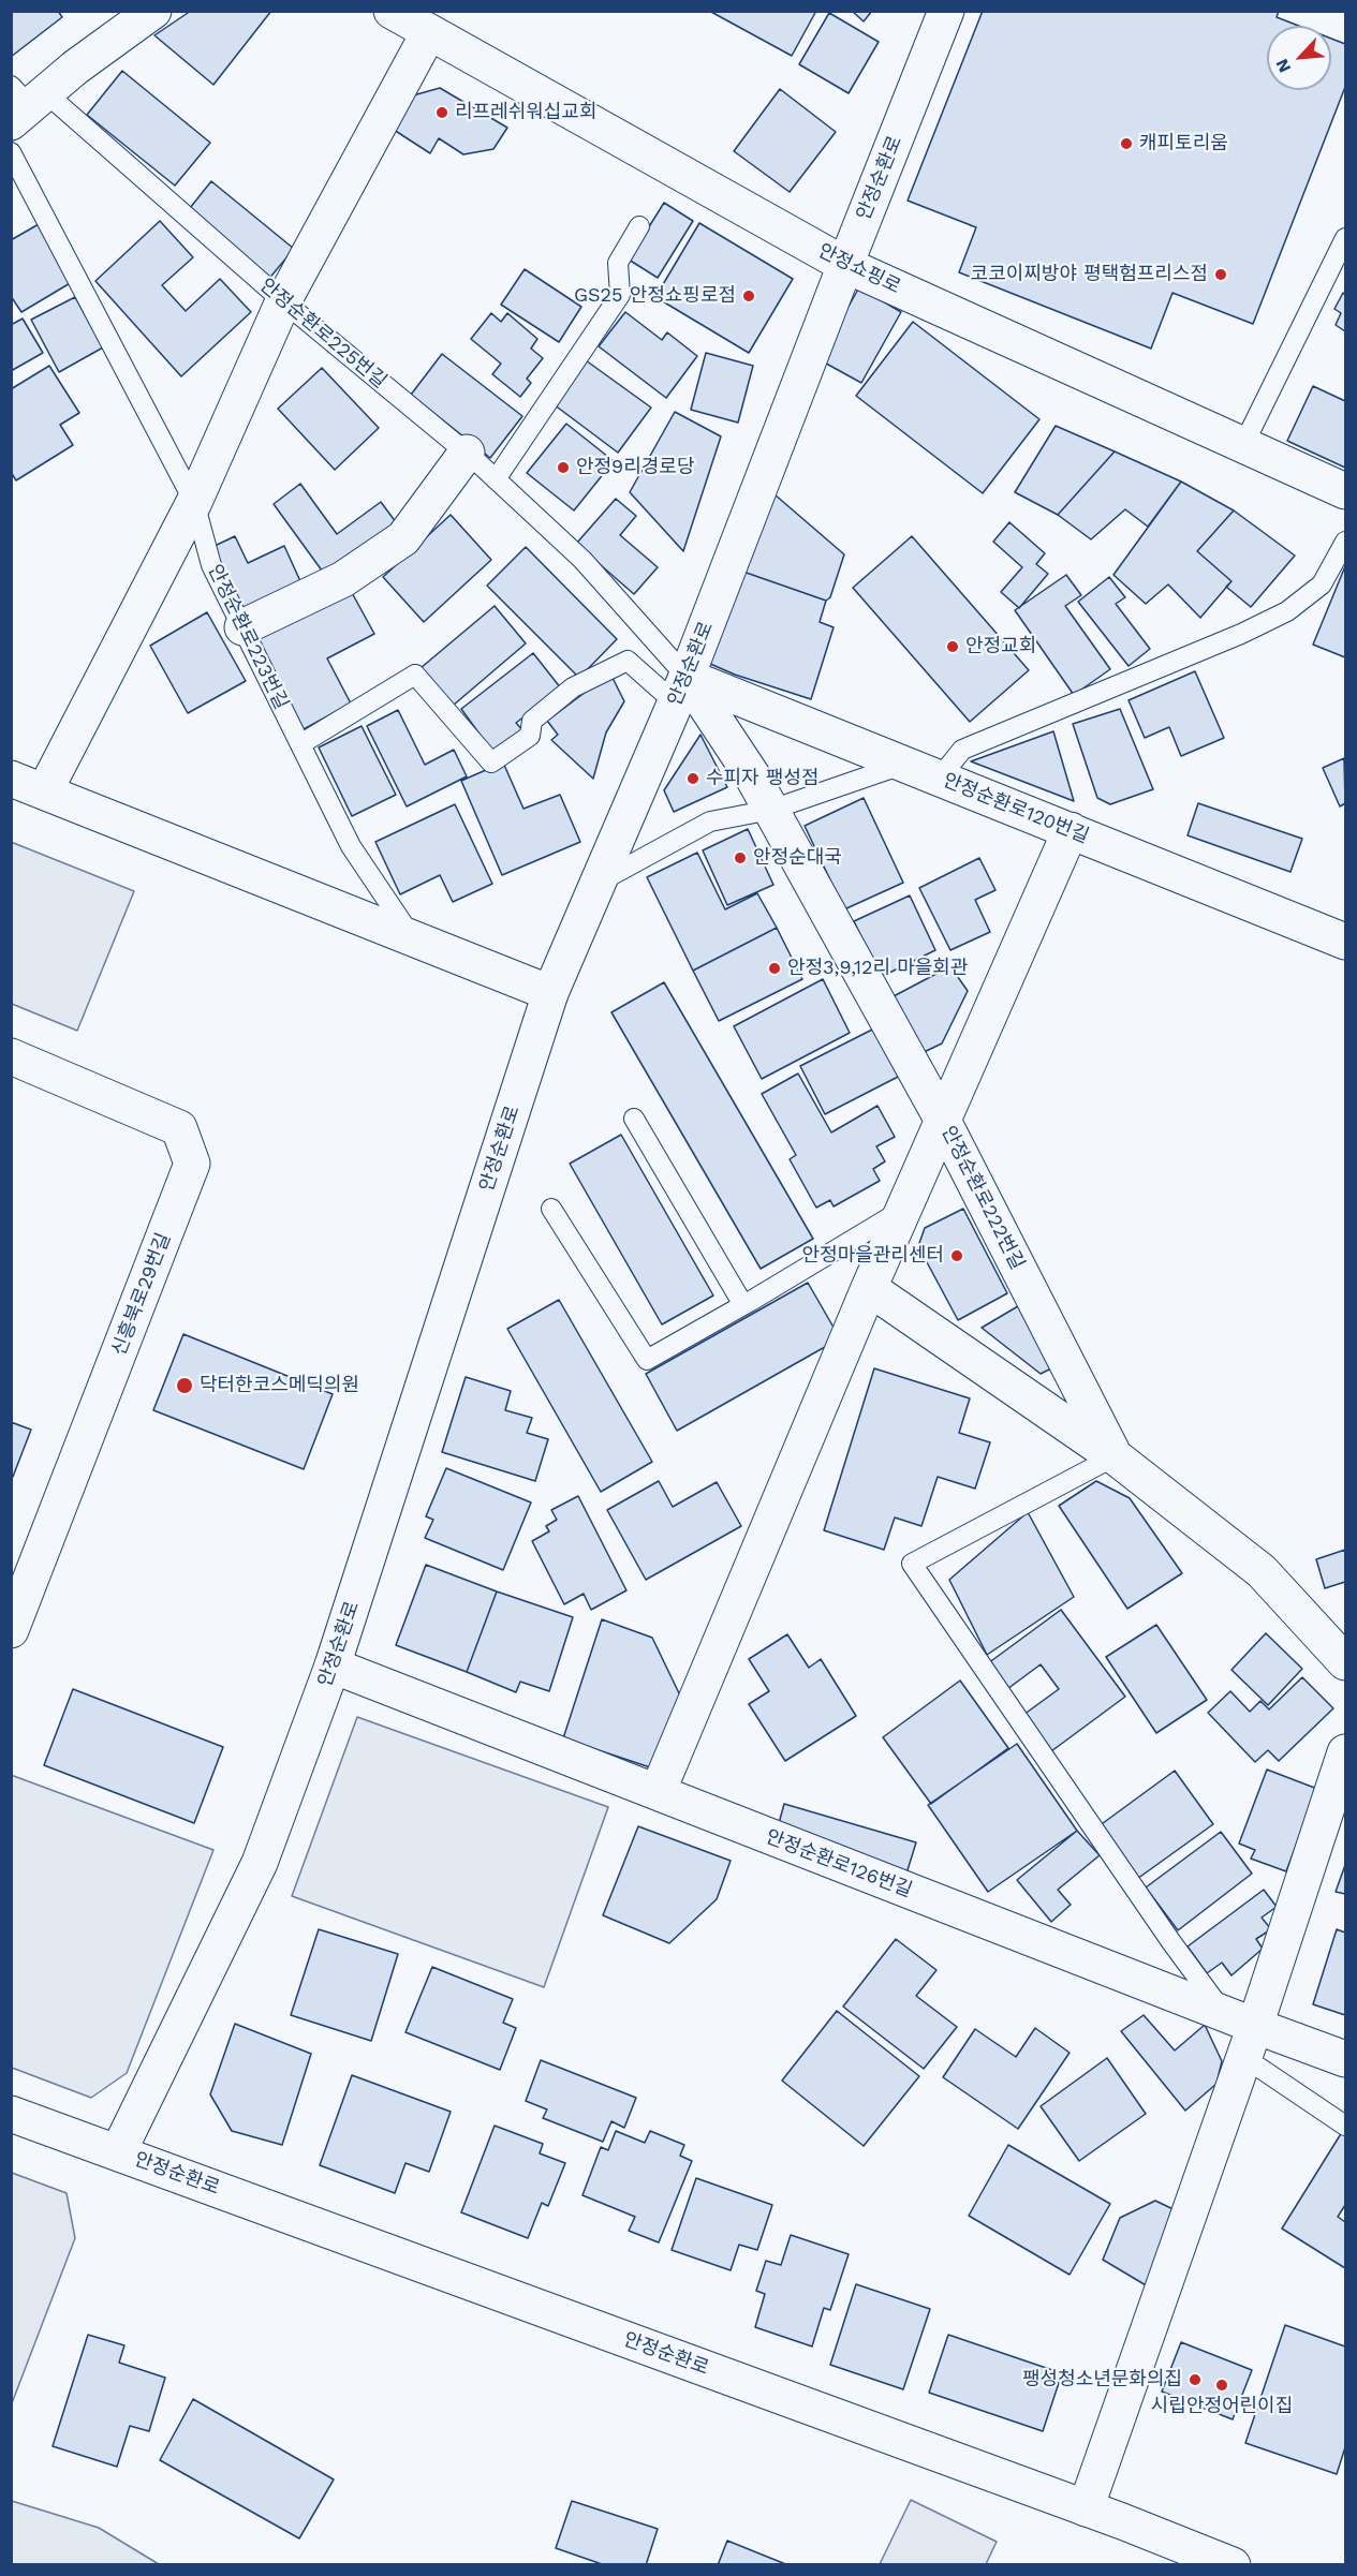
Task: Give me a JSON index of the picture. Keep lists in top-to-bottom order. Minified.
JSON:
{"streets":{"street":["안정순환로","안정쇼핑로","안정순환로225번길","안정순환로120번길","안정순환로222번길","신흥북로29번길","안정순환로126번길"],"lane":["안정순환로223번길"]},"crossings":[["안정순환로","안정쇼핑로"],["안정순환로","안정순환로225번길"],["안정순환로","안정순환로120번길"],["안정순환로","안정순환로222번길"],["안정순환로","안정순환로126번길"],["안정순환로225번길","안정순환로120번길"],["안정순환로225번길","안정순환로222번길"],["안정순환로120번길","안정순환로222번길"]],"places":["리프레쉬워십교회","캐피토리움","코코이찌방야 평택험프리스점","GS25 안정쇼핑로점","안정9리경로당","안정교회","수피자 팽성점","안정순대국","안정3,9,12리 마을회관","안정마을관리센터","닥터한코스메딕의원","팽성청소년문화의집","시립안정어린이집"],"north":"bottom left"}
